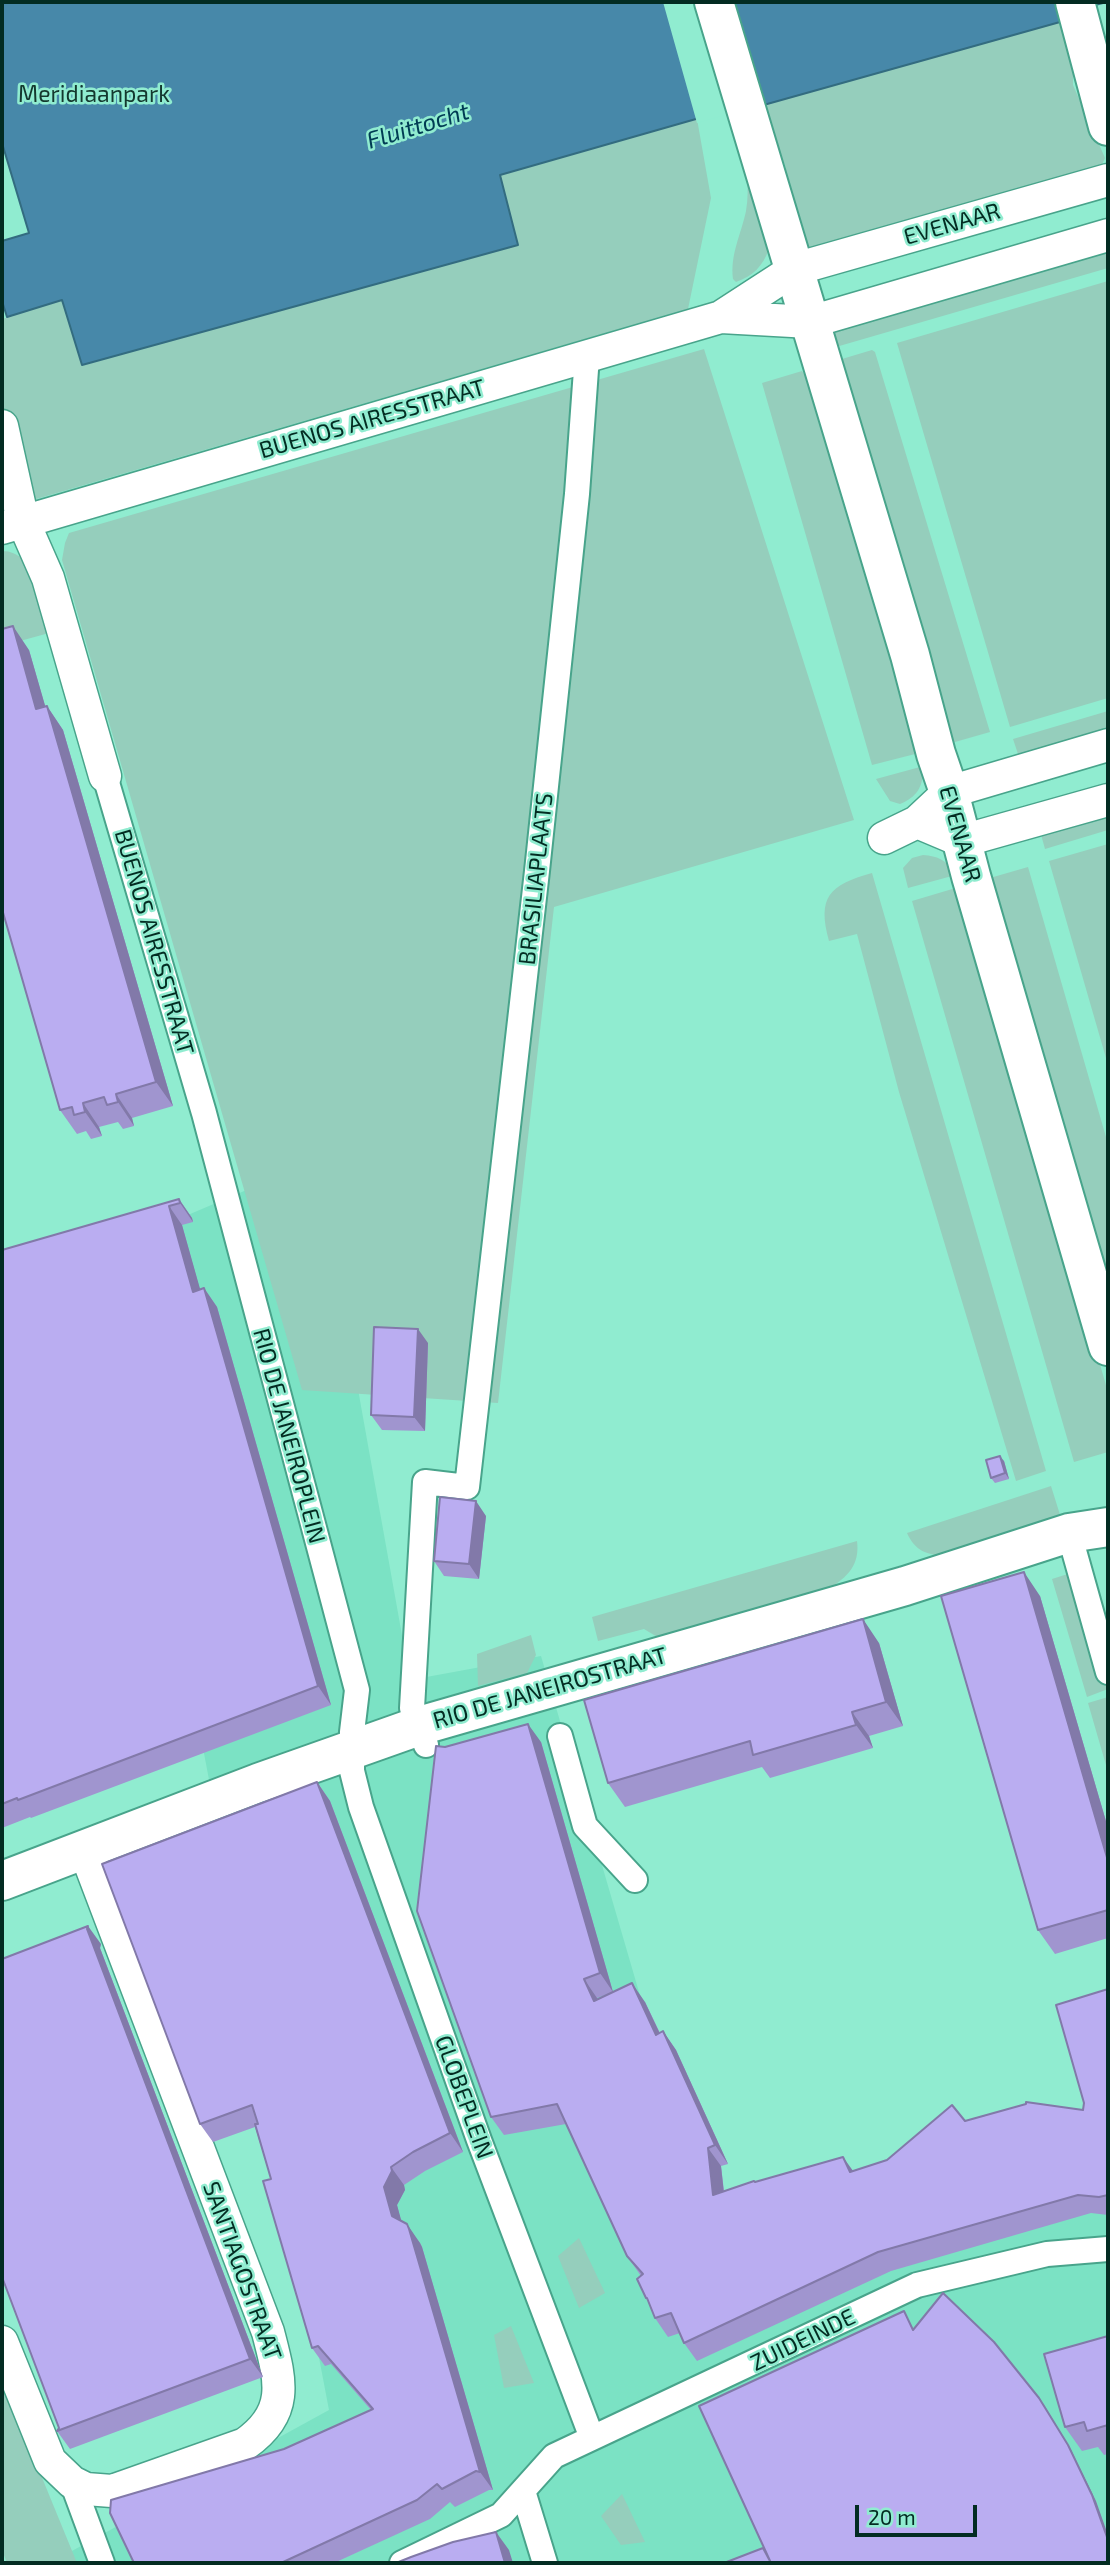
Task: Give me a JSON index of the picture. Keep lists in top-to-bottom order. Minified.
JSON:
{"streets":{"main road":["EVENAAR","RIO DE JANEIROSTRAAT"],"street":["BUENOS AIRESSTRAAT","BRASILIAPLAATS","RIO DE JANEIROPLEIN","GLOBEPLEIN","SANTIAGOSTRAAT","ZUIDEINDE"]},"crossings":[["EVENAAR","BUENOS AIRESSTRAAT"],["BUENOS AIRESSTRAAT","BRASILIAPLAATS"],["BUENOS AIRESSTRAAT","RIO DE JANEIROPLEIN"],["BRASILIAPLAATS","RIO DE JANEIROSTRAAT"],["RIO DE JANEIROPLEIN","RIO DE JANEIROSTRAAT"],["RIO DE JANEIROPLEIN","GLOBEPLEIN"],["RIO DE JANEIROSTRAAT","GLOBEPLEIN"],["RIO DE JANEIROSTRAAT","SANTIAGOSTRAAT"],["GLOBEPLEIN","ZUIDEINDE"]],"water":["Fluittocht"],"parks":["Meridiaanpark"],"scale_bar":"20 m"}
